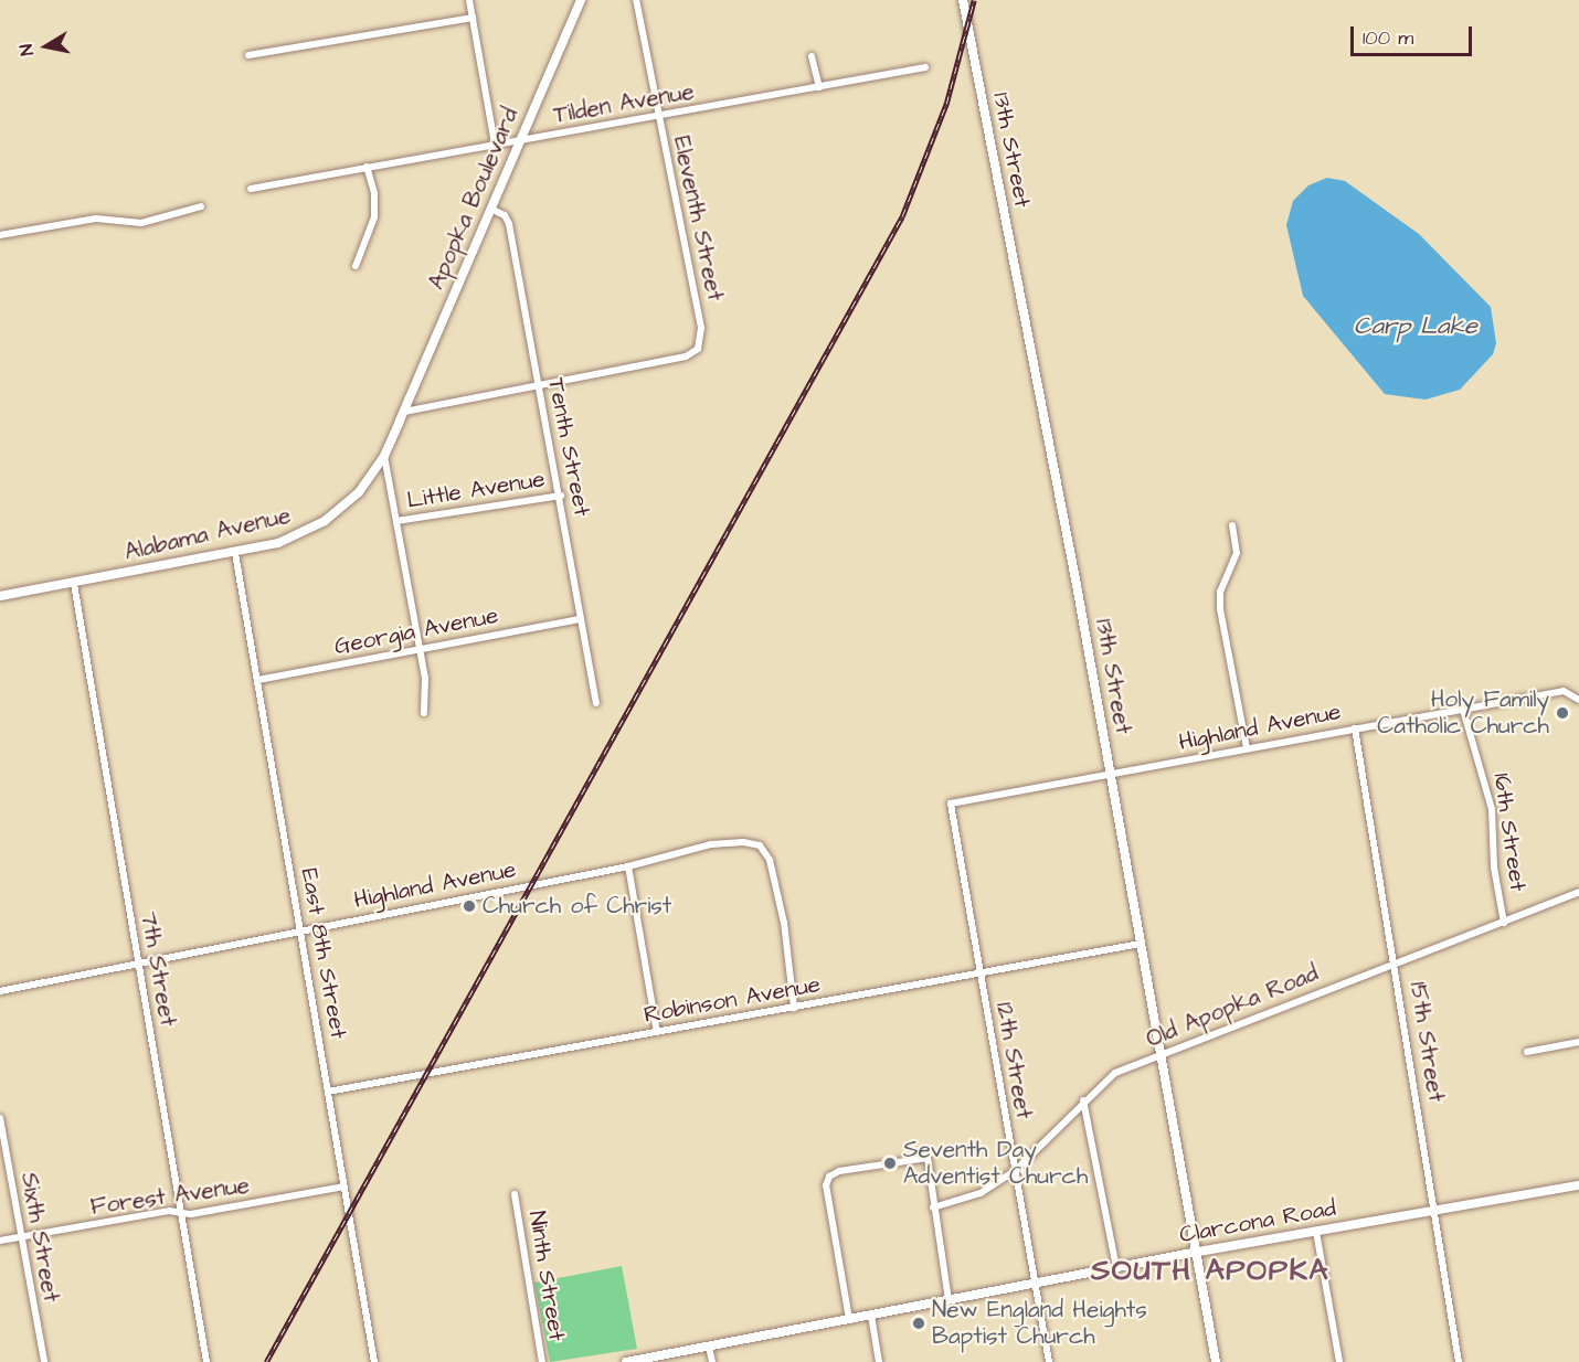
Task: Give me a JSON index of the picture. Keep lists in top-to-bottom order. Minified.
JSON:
{"streets":{"street":["Tilden Avenue","13th Street","Apopka Boulevard","Eleventh Street","Tenth Street","Little Avenue","Alabama Avenue","Georgia Avenue","Highland Avenue","16th Street","East 8th Street","7th Street","Robinson Avenue","Old Apopka Road","15th Street","12th Street","Forest Avenue","Clarcona Road","Sixth Street","Ninth Street"]},"crossings":[["Tilden Avenue","Apopka Boulevard"],["Tilden Avenue","Eleventh Street"],["13th Street","Highland Avenue"],["13th Street","Robinson Avenue"],["13th Street","Old Apopka Road"],["13th Street","Clarcona Road"],["Apopka Boulevard","Tenth Street"],["Apopka Boulevard","Alabama Avenue"],["Eleventh Street","Tenth Street"],["Tenth Street","Little Avenue"],["Tenth Street","Georgia Avenue"],["Alabama Avenue","East 8th Street"],["Alabama Avenue","7th Street"],["Georgia Avenue","East 8th Street"],["Highland Avenue","16th Street"],["Highland Avenue","East 8th Street"],["Highland Avenue","7th Street"],["Highland Avenue","Robinson Avenue"],["Highland Avenue","15th Street"],["Highland Avenue","12th Street"],["16th Street","Old Apopka Road"],["East 8th Street","Robinson Avenue"],["East 8th Street","Forest Avenue"],["7th Street","Forest Avenue"],["Robinson Avenue","12th Street"],["Old Apopka Road","15th Street"],["Old Apopka Road","12th Street"],["15th Street","Clarcona Road"],["12th Street","Clarcona Road"],["Forest Avenue","Sixth Street"]],"districts":["SOUTH APOPKA"],"water":["Carp Lake"],"places":["Holy Family Catholic Church","Church of Christ","Seventh Day Adventist Church","New England Heights Baptist Church"],"scale_bar":"100 m","north":"left"}
